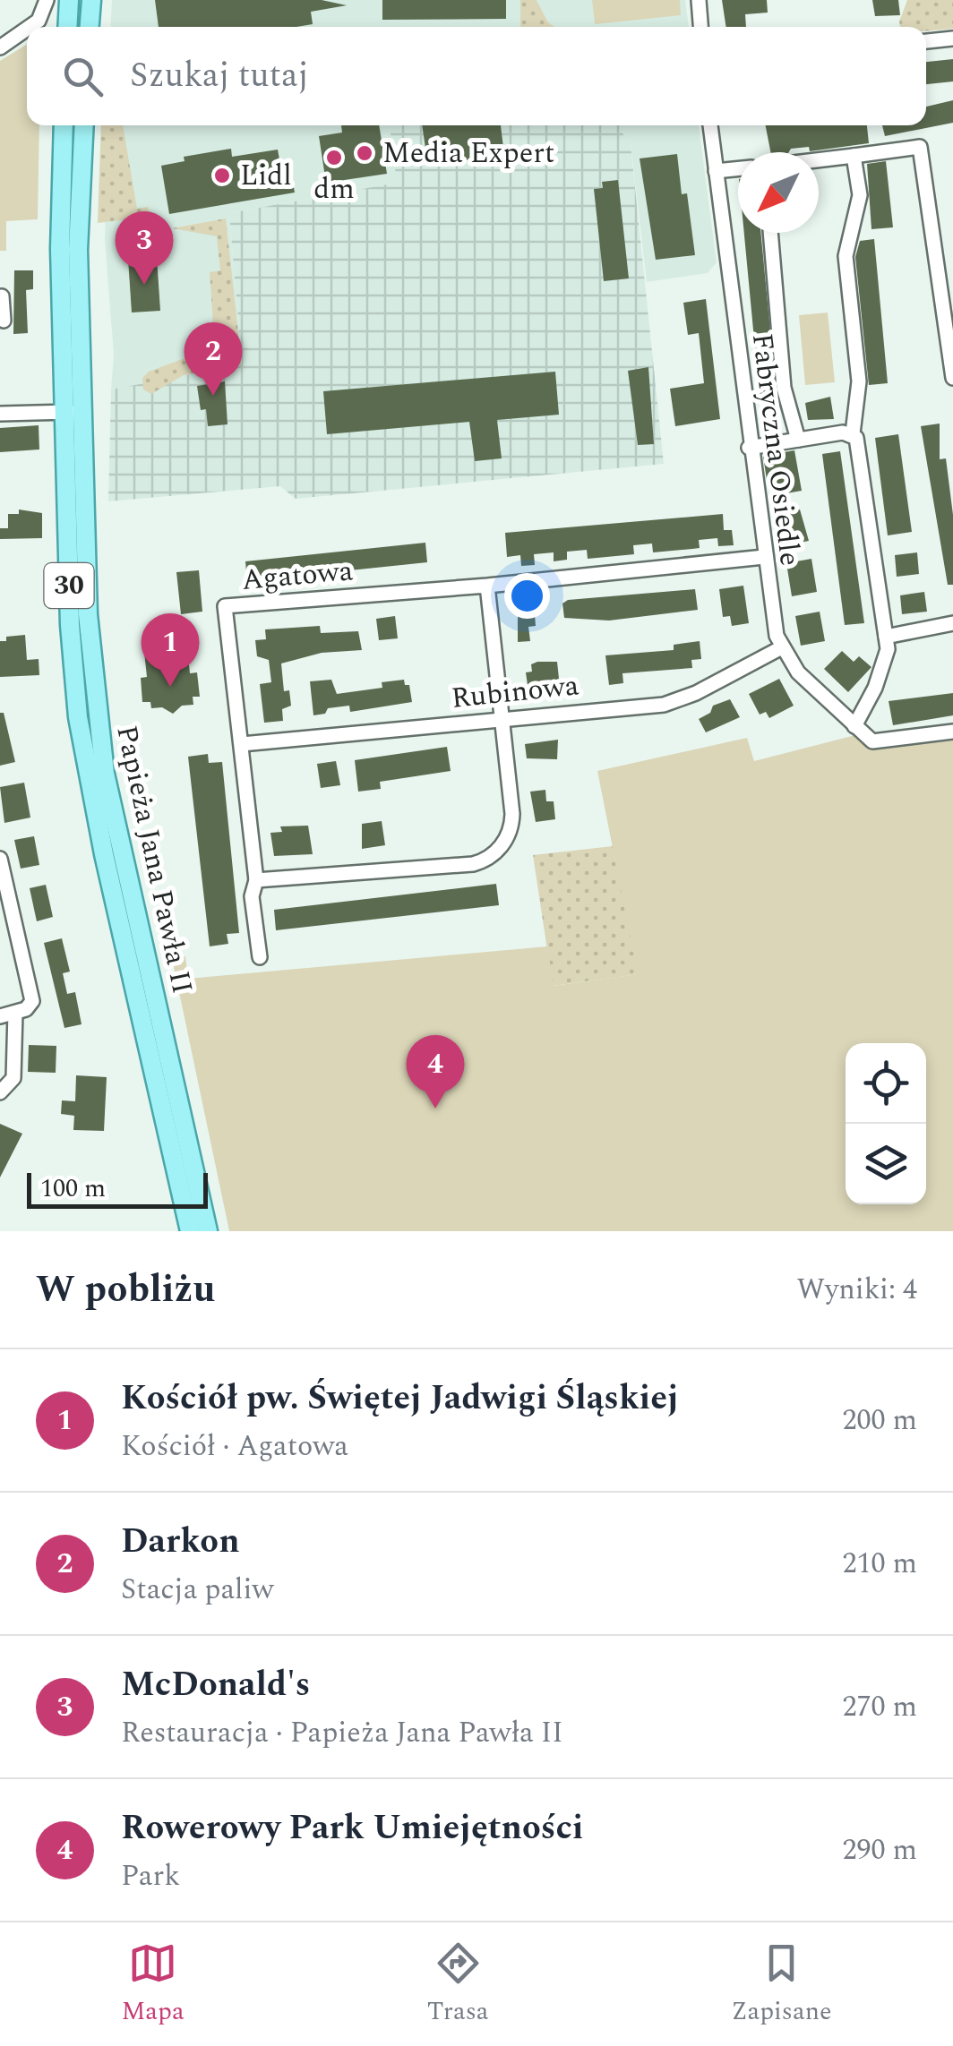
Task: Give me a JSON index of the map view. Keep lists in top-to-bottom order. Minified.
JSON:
{"streets":{"main road":["30","Papieża Jana Pawła II"],"street":["Fabryczna Osiedle","Agatowa","Rubinowa"]},"crossings":[["Fabryczna Osiedle","Rubinowa"],["Agatowa","Rubinowa"]],"places":["Media Expert","dm","Lidl"],"scale_bar":"100 m","north":"bottom left","page":{"search":"Szukaj tutaj","pins":["3","2","1","4"],"scale":"100 m","heading":["W pobliżu","Wyniki: 4"],"list":[{"mark":"1","name":"Kościół pw. Świętej Jadwigi Śląskiej","note":"Kościół · Agatowa","value":"200 m"},{"mark":"2","name":"Darkon","note":"Stacja paliw","value":"210 m"},{"mark":"3","name":"McDonald's","note":"Restauracja · Papieża Jana Pawła II","value":"270 m"},{"mark":"4","name":"Rowerowy Park Umiejętności","note":"Park","value":"290 m"}],"nav":["Mapa","Trasa","Zapisane"]}}
